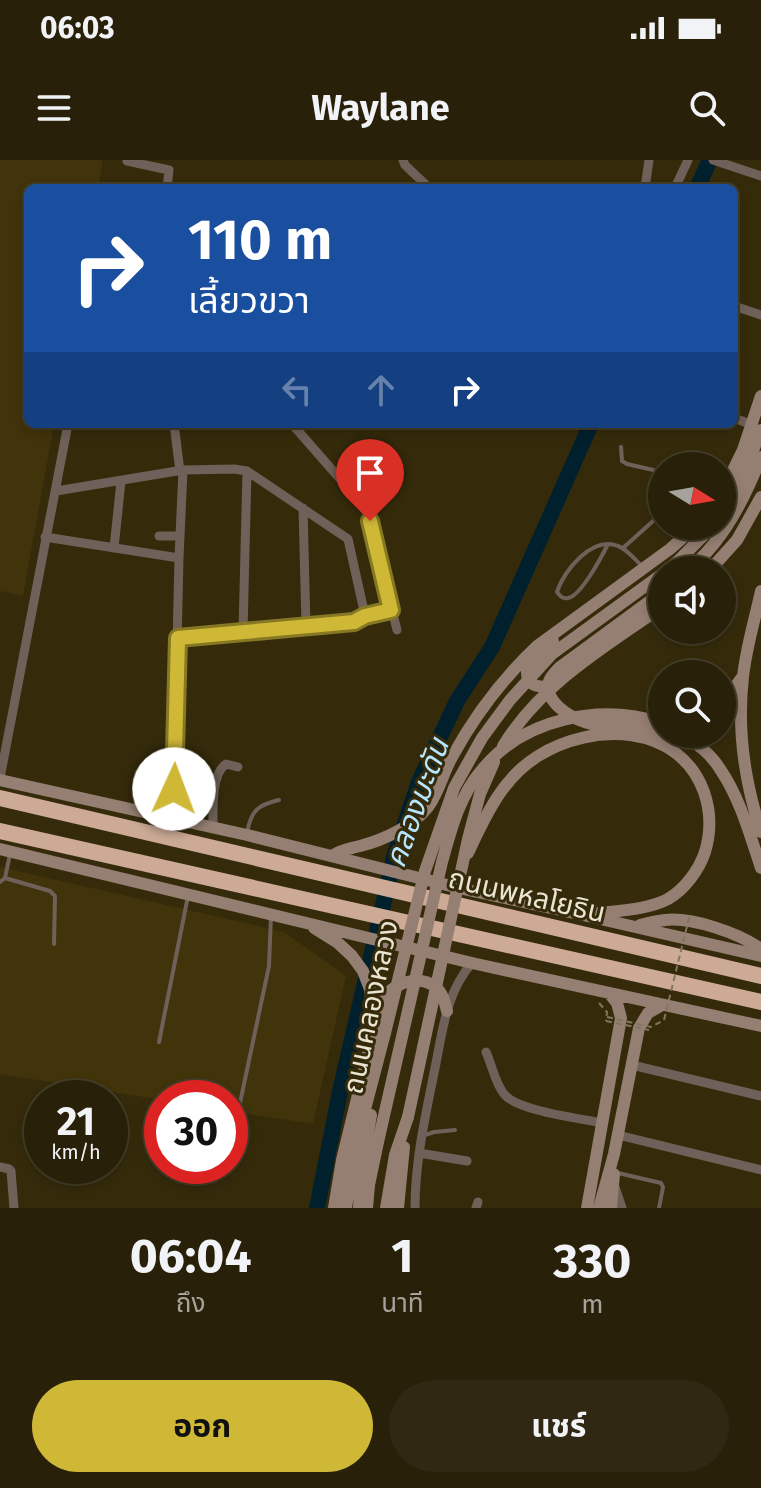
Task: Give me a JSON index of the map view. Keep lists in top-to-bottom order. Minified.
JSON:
{"streets":{"highway":["ถนนพหลโยธิน"],"main road":["ถนนคลองหลวง"]},"water":["คลองมะดัน"],"north":"right","page":{"status":"06:03","header":"Waylane","turn":["110 m","เลี้ยวขวา"],"speed":"21 km/h","limit":"30","eta":["06:04","ถึง","1","นาที","330","m"],"buttons":["ออก","แชร์"]}}
